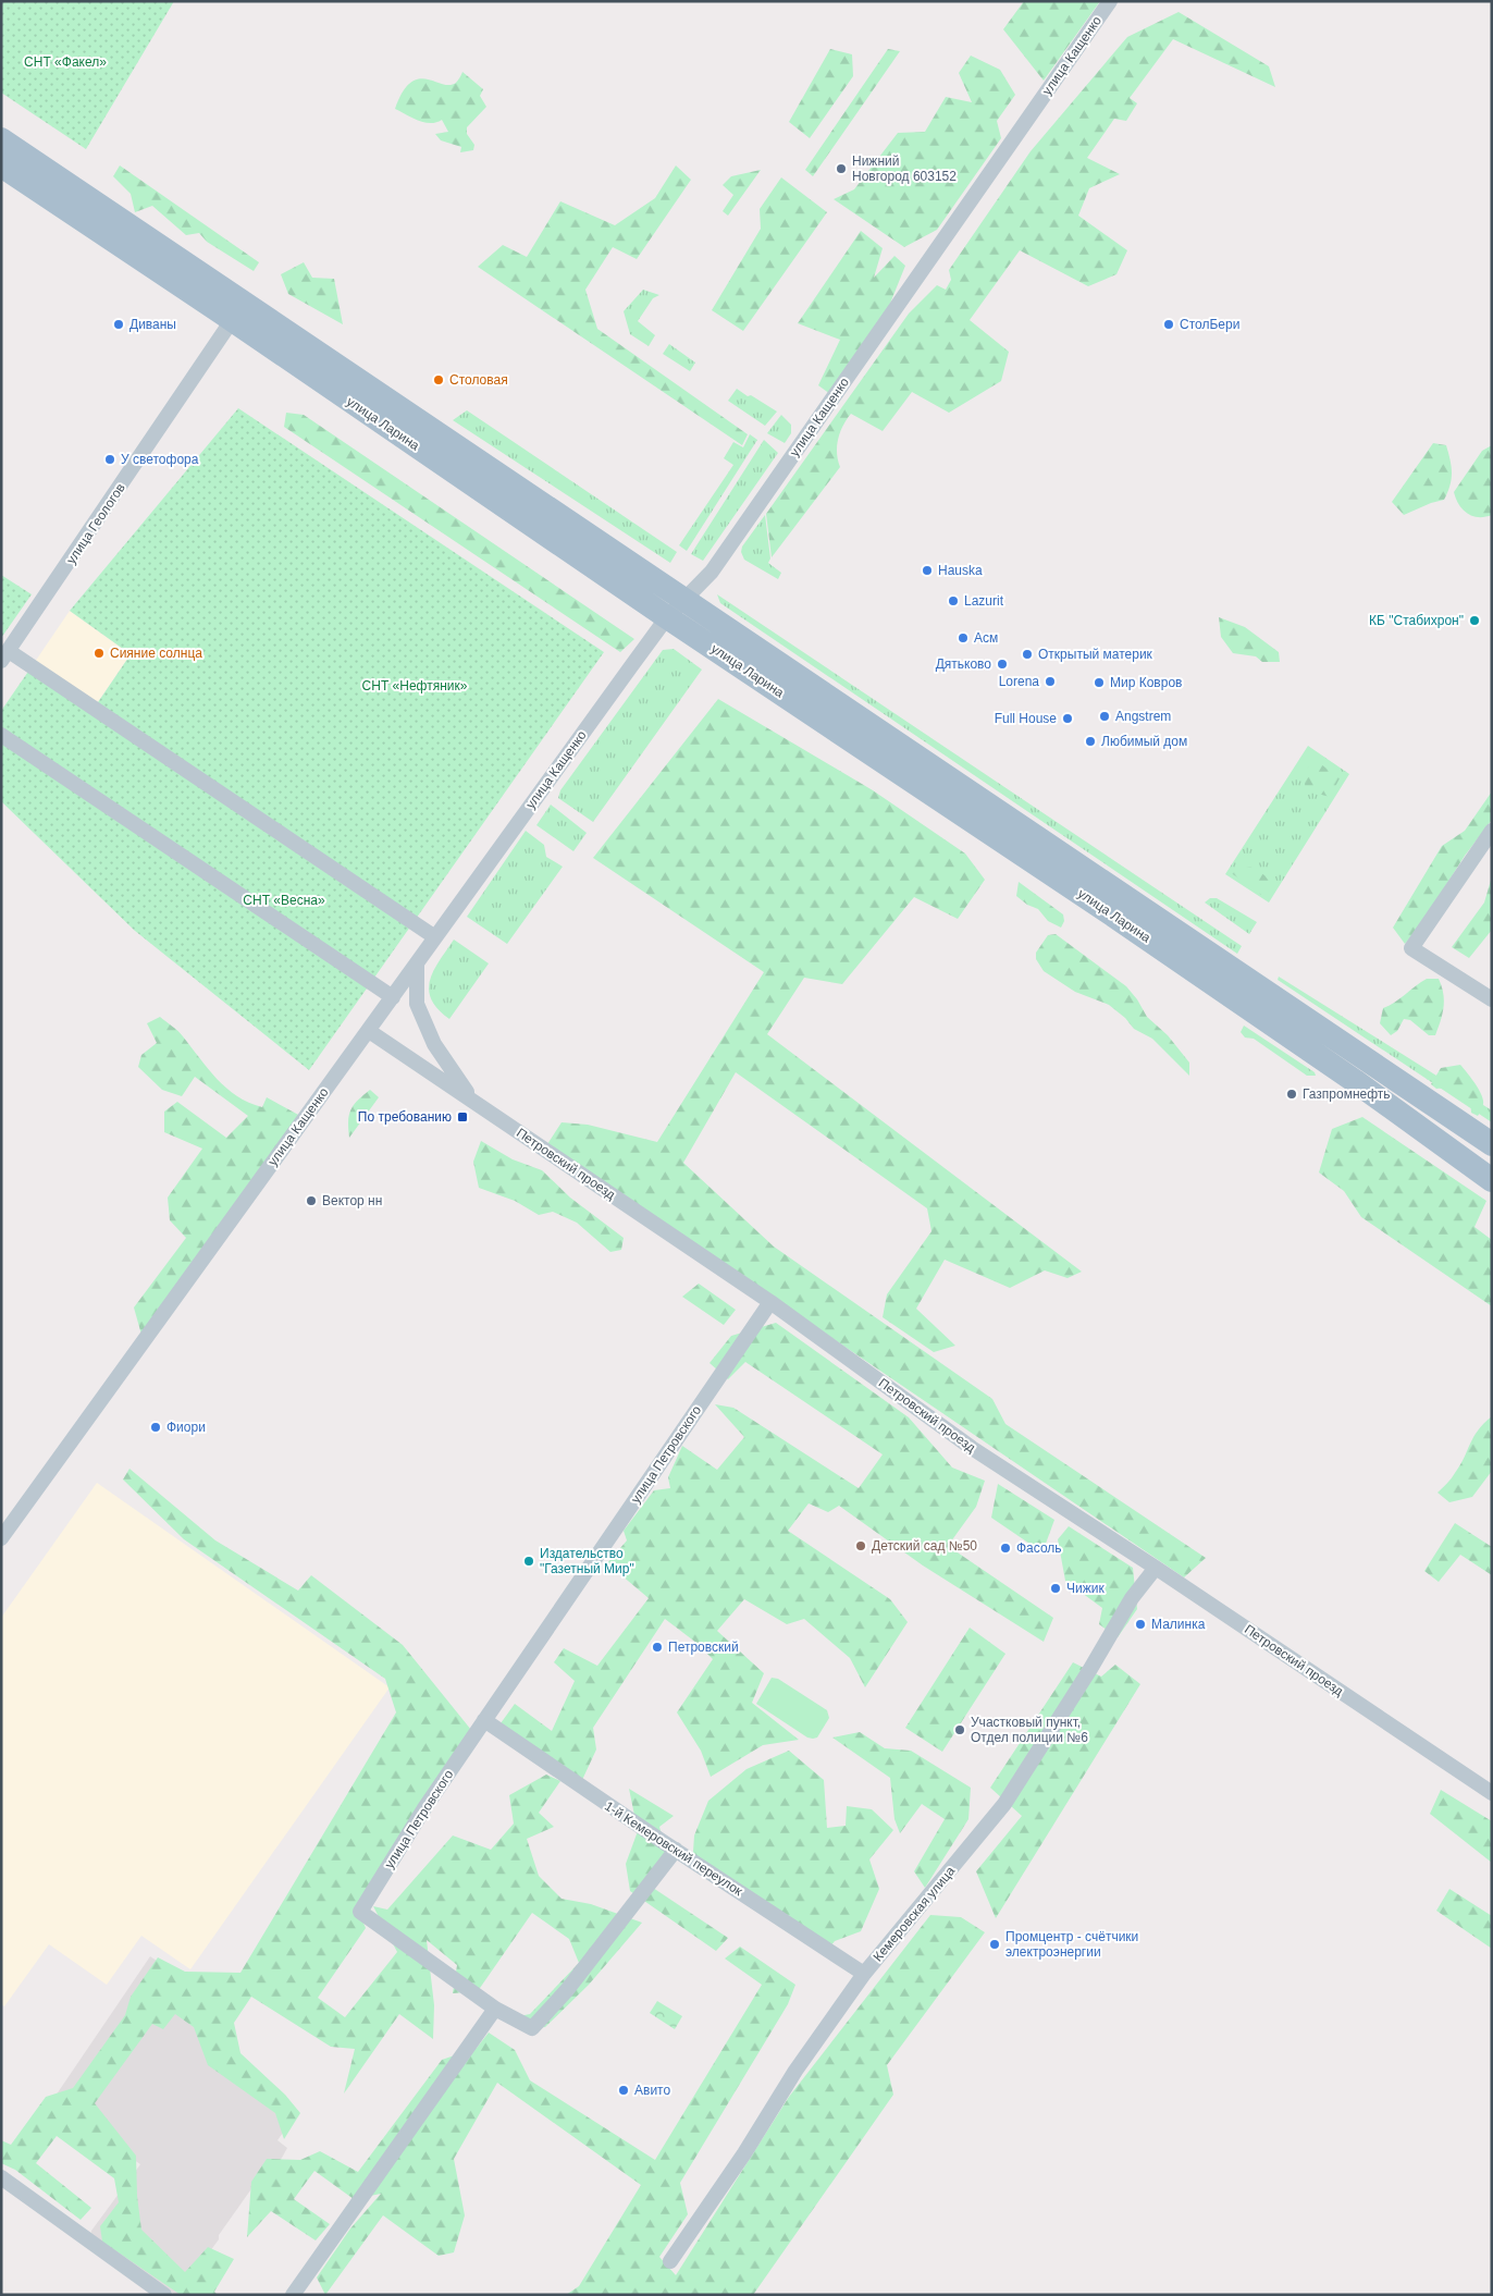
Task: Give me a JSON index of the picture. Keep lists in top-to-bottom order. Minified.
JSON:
{"streets":{"main road":["улица Ларина"],"street":["улица Кащенко","улица Геологов","Петровский проезд","улица Петровского","1-й Кемеровский переулок","Кемеровская улица"]},"crossings":[["улица Кащенко","улица Ларина"],["улица Кащенко","Петровский проезд"],["улица Ларина","улица Геологов"],["Петровский проезд","улица Петровского"],["Петровский проезд","Кемеровская улица"],["улица Петровского","1-й Кемеровский переулок"],["1-й Кемеровский переулок","Кемеровская улица"]],"parks":["СНТ «Факел»","СНТ «Нефтяник»","СНТ «Весна»"],"places":{"other":["Нижний Новгород 603152","Диваны","СтолБери","Столовая","У светофора","Hauska","Lazurit","КБ \"Стабихрон\"","Асм","Сияние солнца","Открытый материк","Дятьково","Lorena","Мир Ковров","Angstrem","Full House","Любимый дом","Газпромнефть","Вектор нн","Фиори","Детский сад №50","Фасоль","Издательство \"Газетный Мир\"","Чижик","Малинка","Петровский","Участковый пункт, Отдел полиции №6","Промцентр - счётчики электроэнергии","Авито"],"transit":["По требованию"]}}
